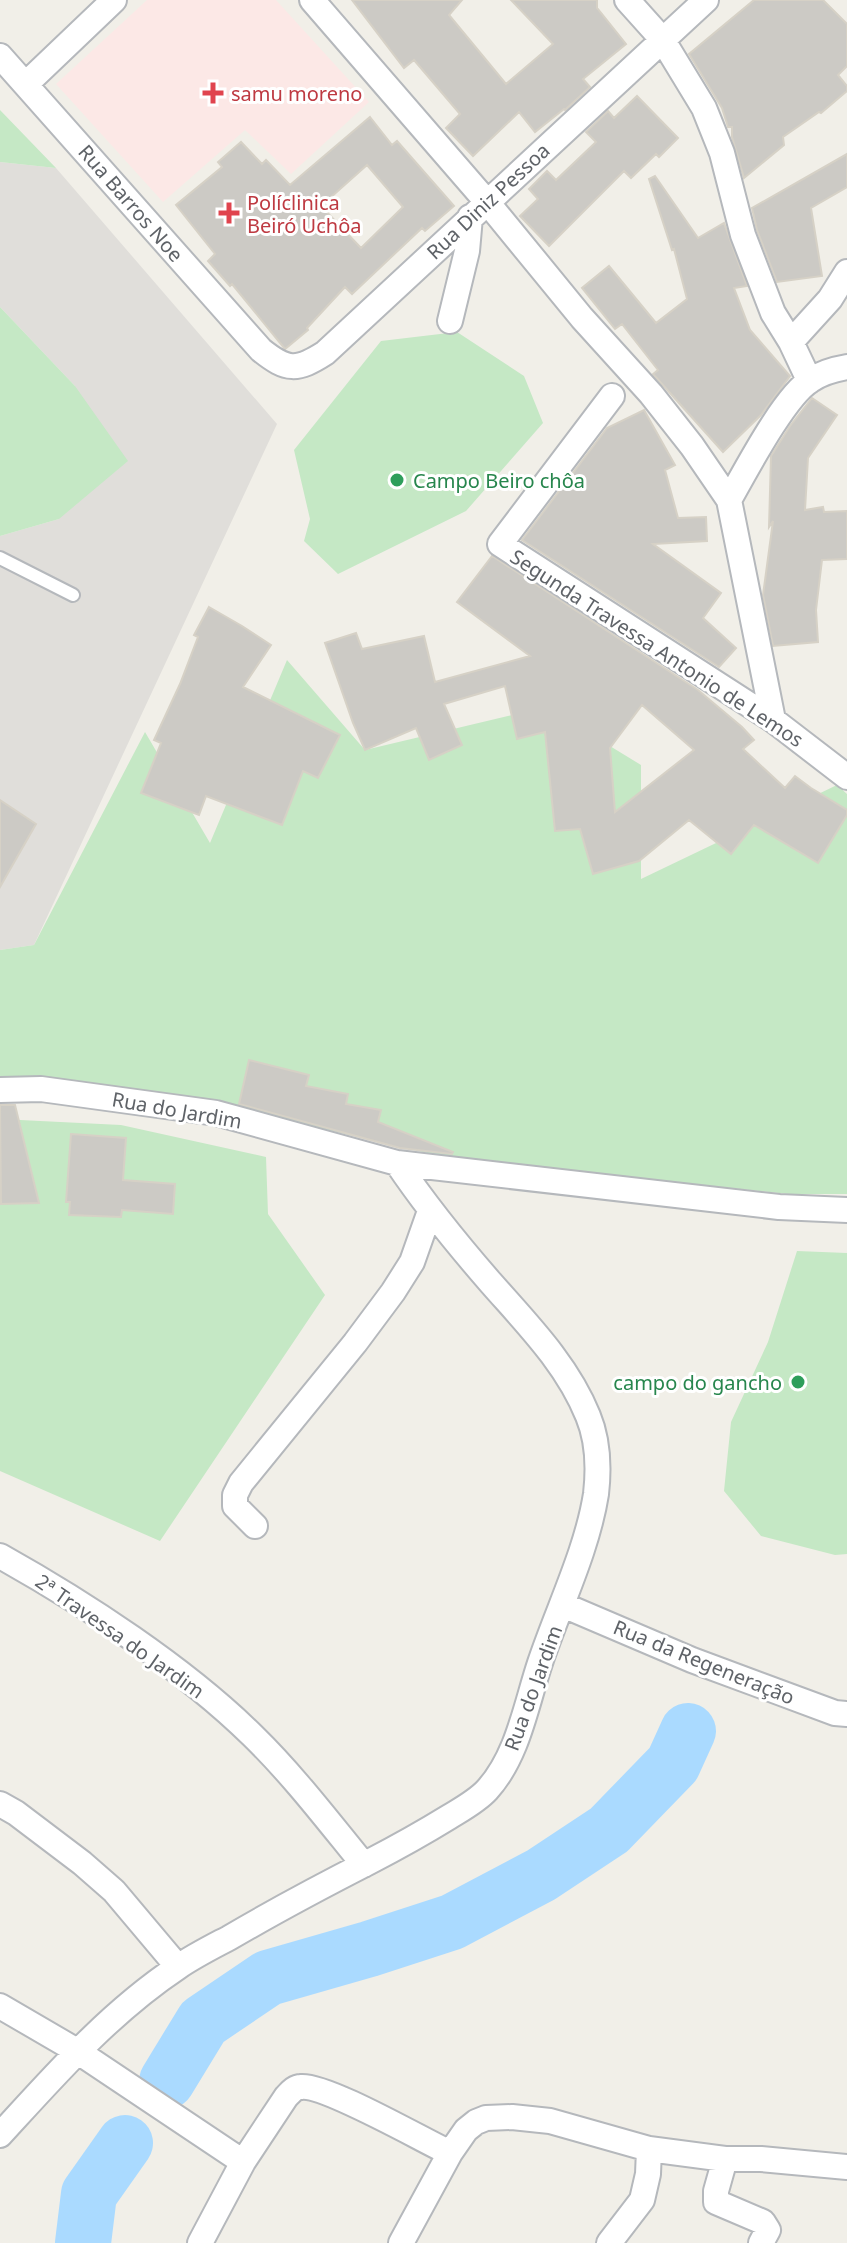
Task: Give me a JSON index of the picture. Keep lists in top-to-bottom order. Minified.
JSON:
{"streets":{"street":["Rua Diniz Pessoa","Rua Barros Noe","Segunda Travessa Antonio de Lemos","Rua do Jardim","2ª Travessa do Jardim","Rua da Regeneração"]},"crossings":[["Rua Diniz Pessoa","Rua Barros Noe"],["Rua do Jardim","2ª Travessa do Jardim"],["Rua do Jardim","Rua da Regeneração"]],"places":{"health":["samu moreno","Políclinica Beiró Uchôa"],"other":["Campo Beiro chôa","campo do gancho"]}}
